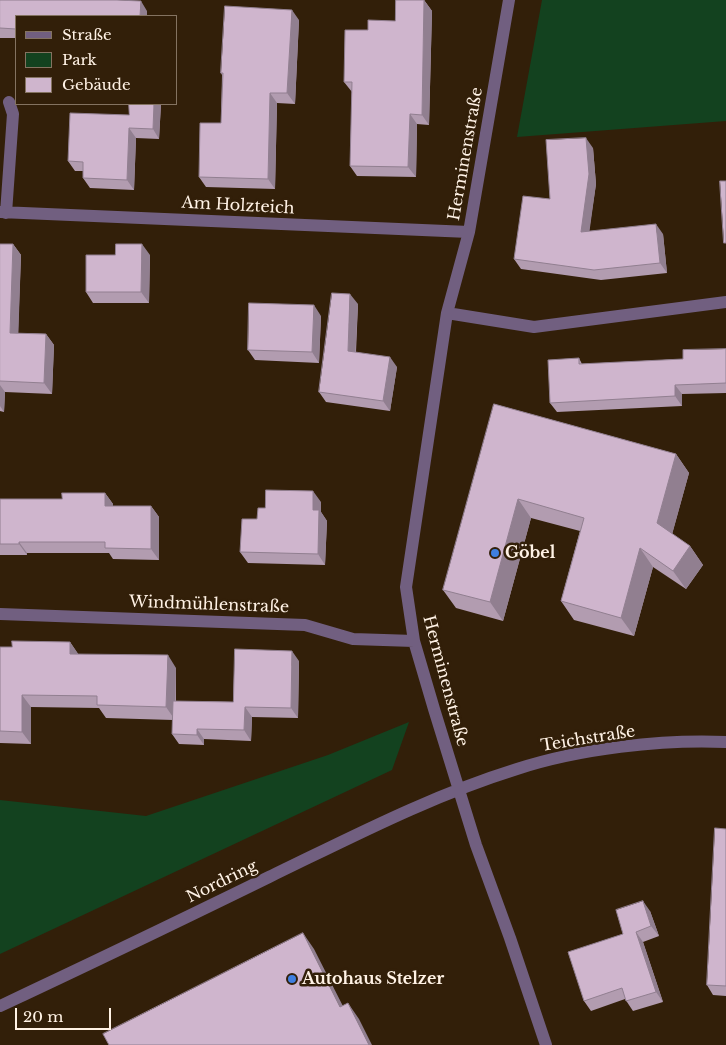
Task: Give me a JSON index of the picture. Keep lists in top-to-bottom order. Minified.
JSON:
{"streets":{"street":["Herminenstraße","Am Holzteich","Windmühlenstraße","Teichstraße","Nordring"]},"crossings":[["Herminenstraße","Am Holzteich"],["Herminenstraße","Windmühlenstraße"],["Herminenstraße","Teichstraße"],["Herminenstraße","Nordring"],["Teichstraße","Nordring"]],"places":["Göbel","Autohaus Stelzer"],"legend":["Straße","Park","Gebäude"],"scale_bar":"20 m"}
